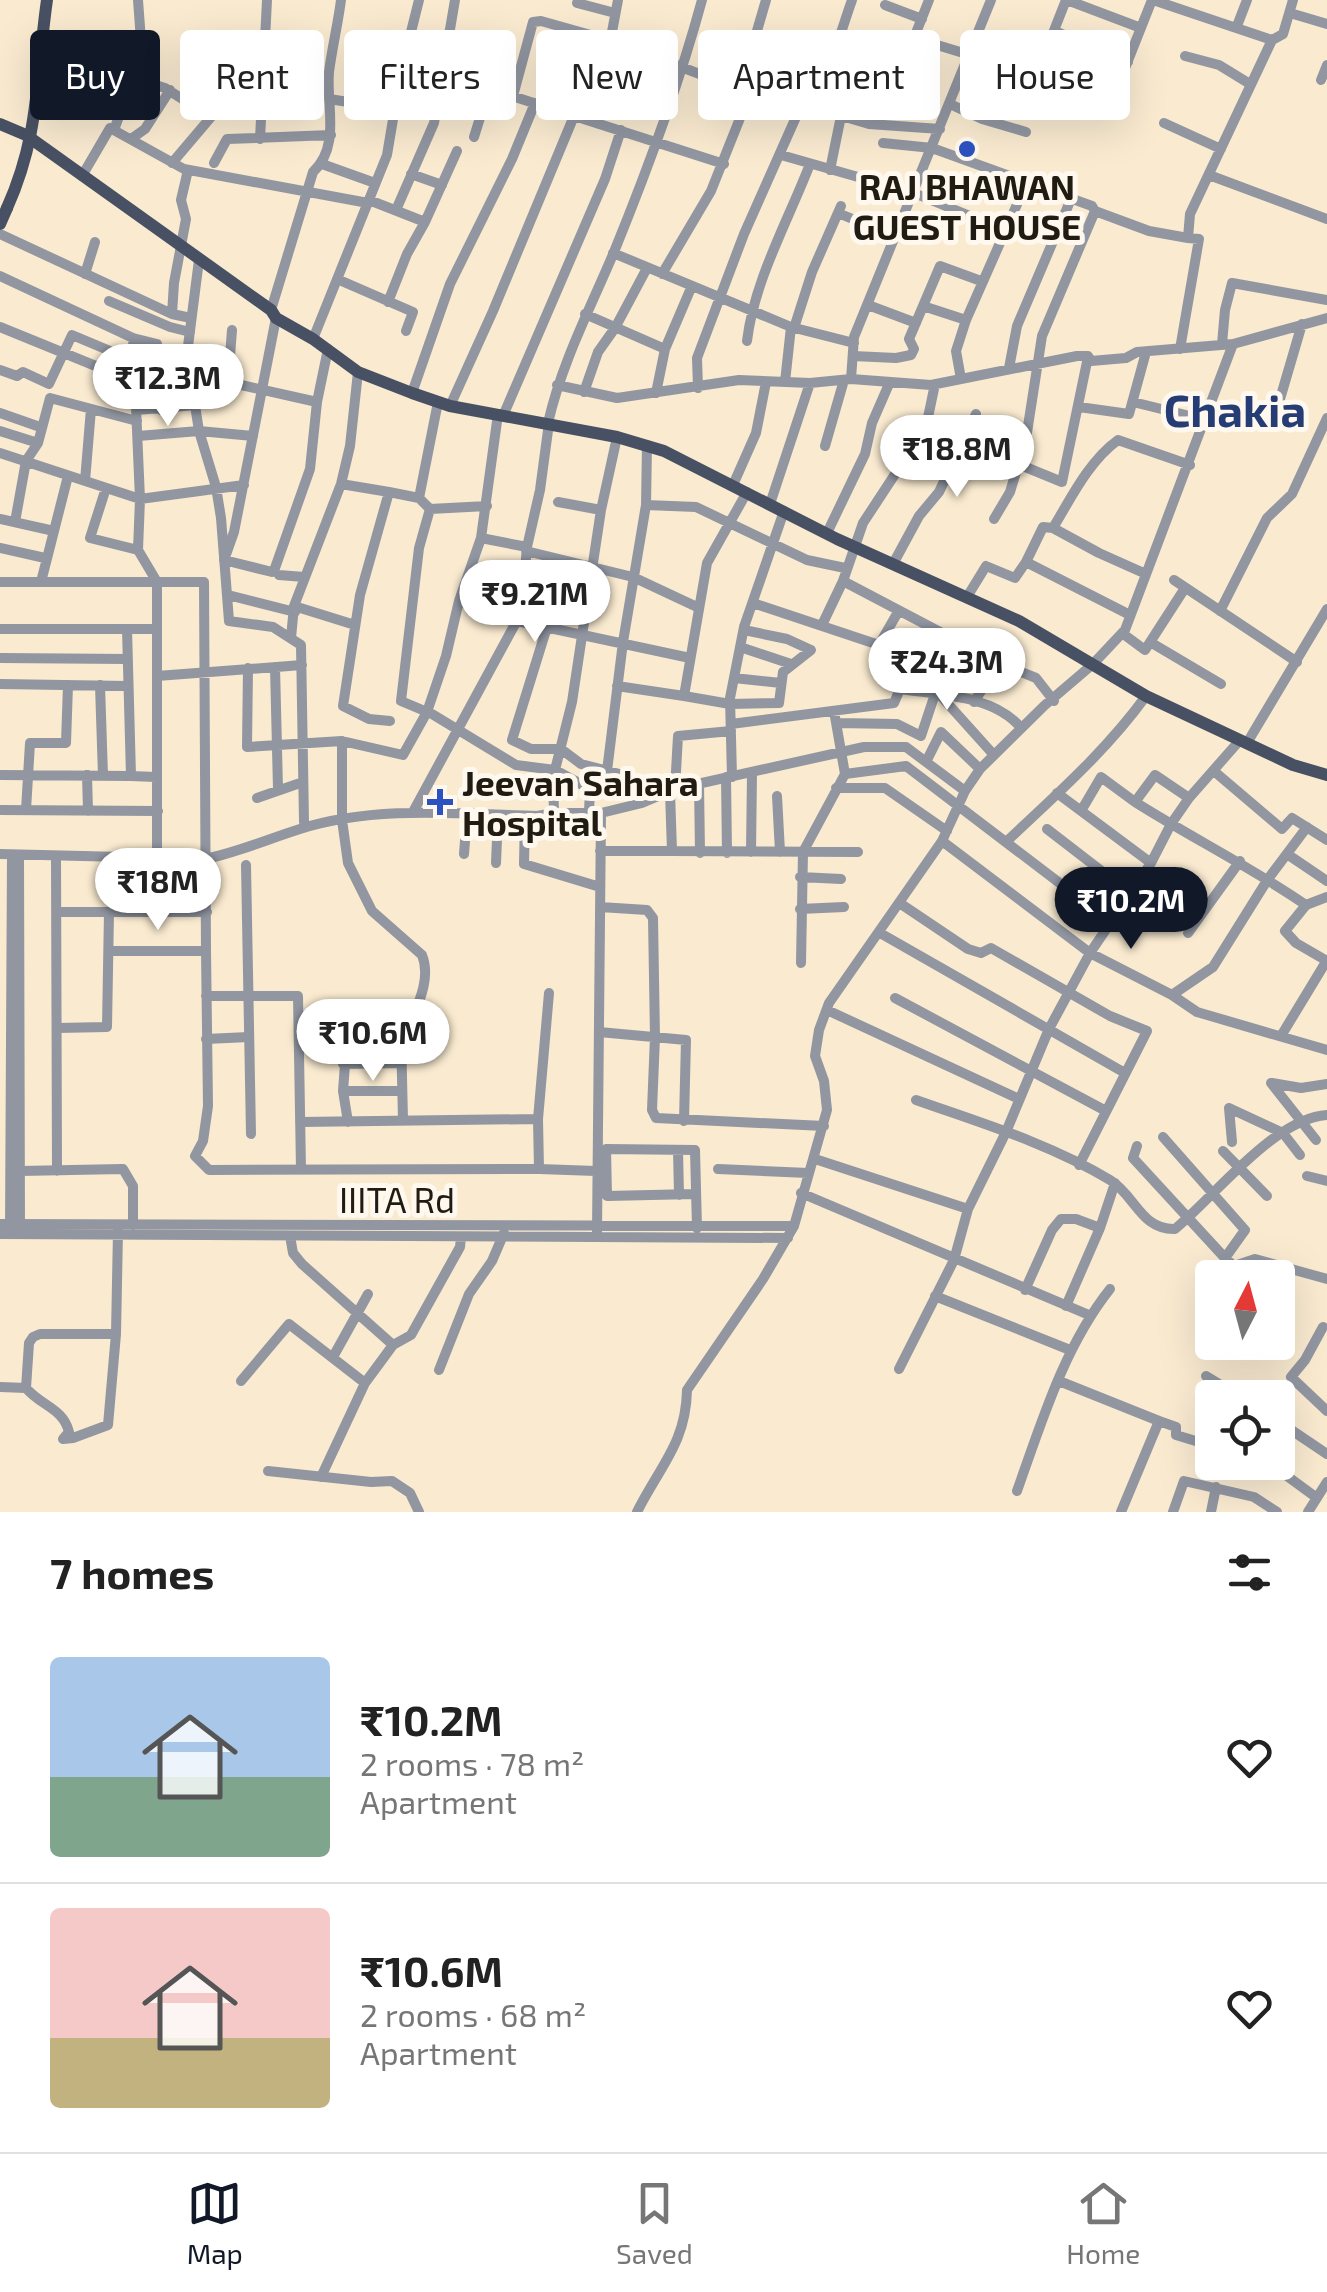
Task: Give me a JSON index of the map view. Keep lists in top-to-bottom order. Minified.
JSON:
{"streets":{"street":["IIITA Rd"]},"districts":["Chakia"],"places":{"other":["RAJ BHAWAN GUEST HOUSE"],"health":["Jeevan Sahara Hospital"]},"north":"top","page":{"chip":["Buy","Rent","Filters","New","Apartment","House"],"price":["₹12.3M","₹18.8M","₹9.21M","₹24.3M","₹18M","₹10.2M","₹10.6M"],"heading":"7 homes","list":[{"name":"₹10.2M","note":"2 rooms · 78 m² · Apartment"},{"name":"₹10.6M","note":"2 rooms · 68 m² · Apartment"}],"tabs":["Map","Saved","Home"]}}
